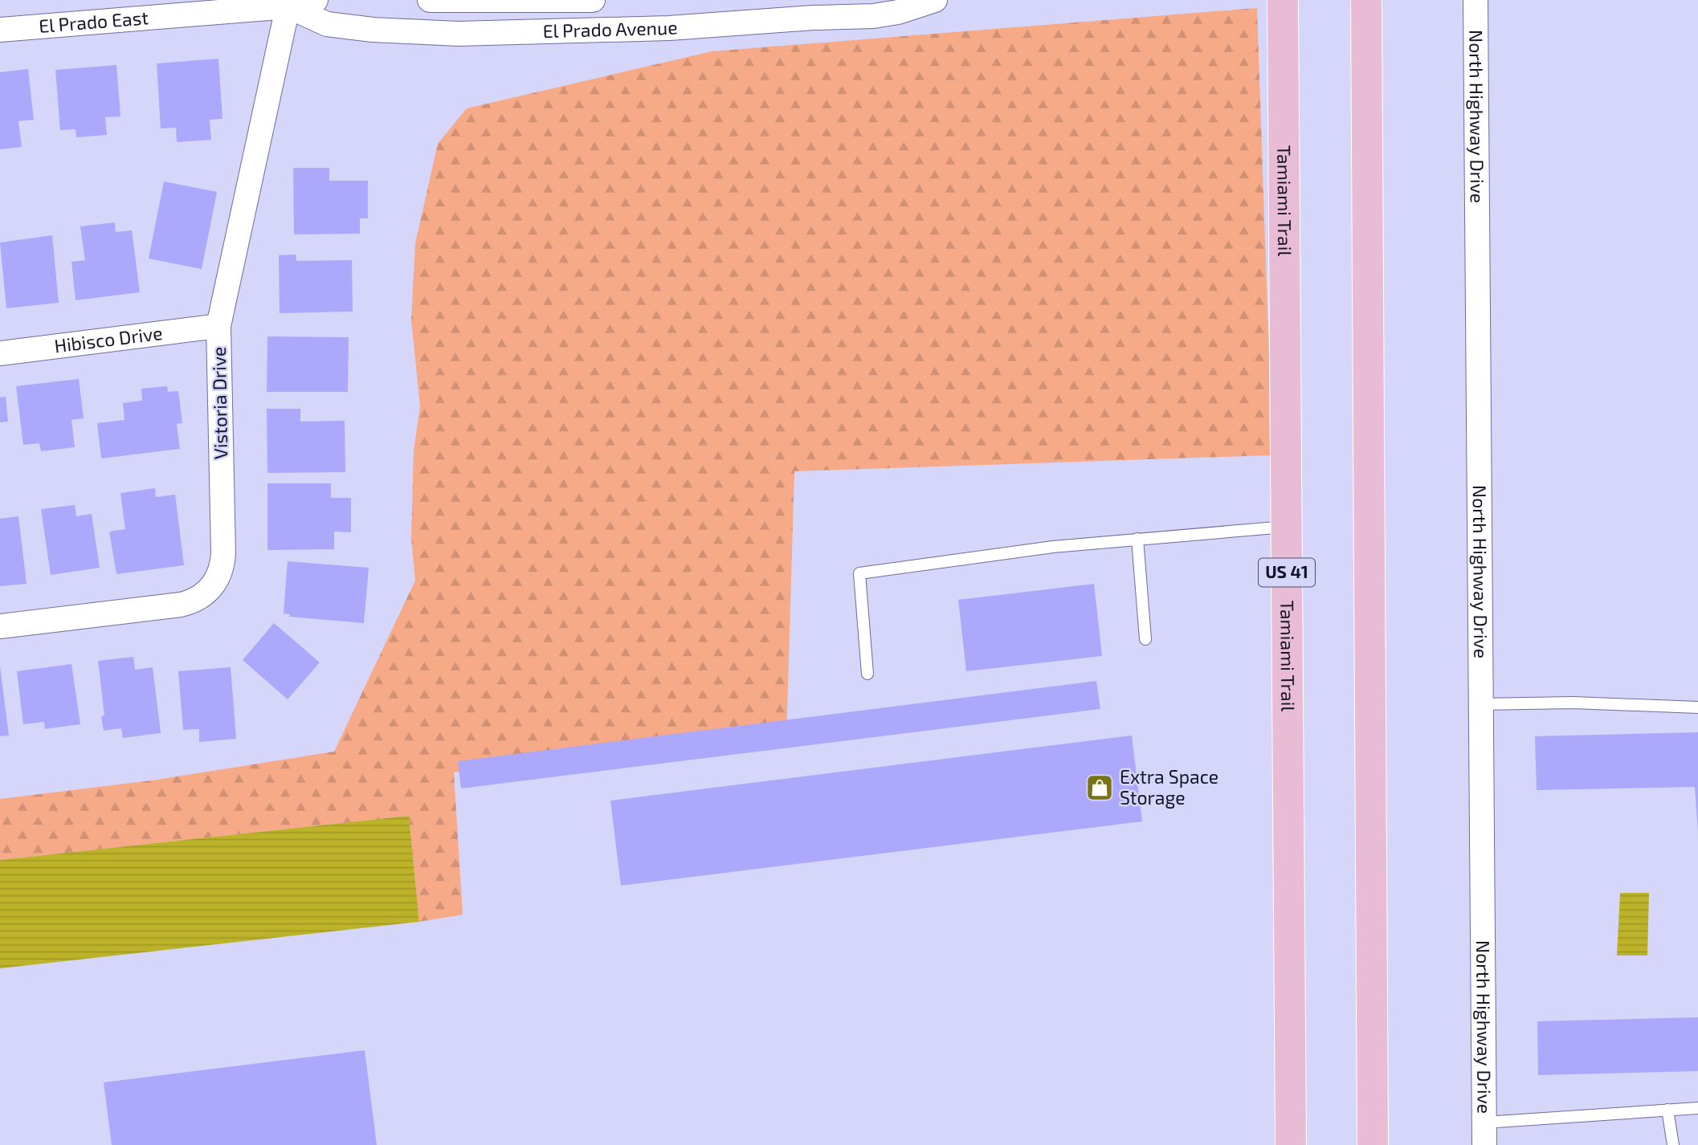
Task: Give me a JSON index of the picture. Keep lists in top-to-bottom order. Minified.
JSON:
{"streets":{"main road":["Tamiami Trail","US 41"],"street":["El Prado East","El Prado Avenue","North Highway Drive","Hibisco Drive","Vistoria Drive"]},"crossings":[["El Prado East","El Prado Avenue"],["El Prado East","Vistoria Drive"],["El Prado Avenue","Vistoria Drive"],["Hibisco Drive","Vistoria Drive"]],"places":{"shop":["Extra Space Storage"]}}
